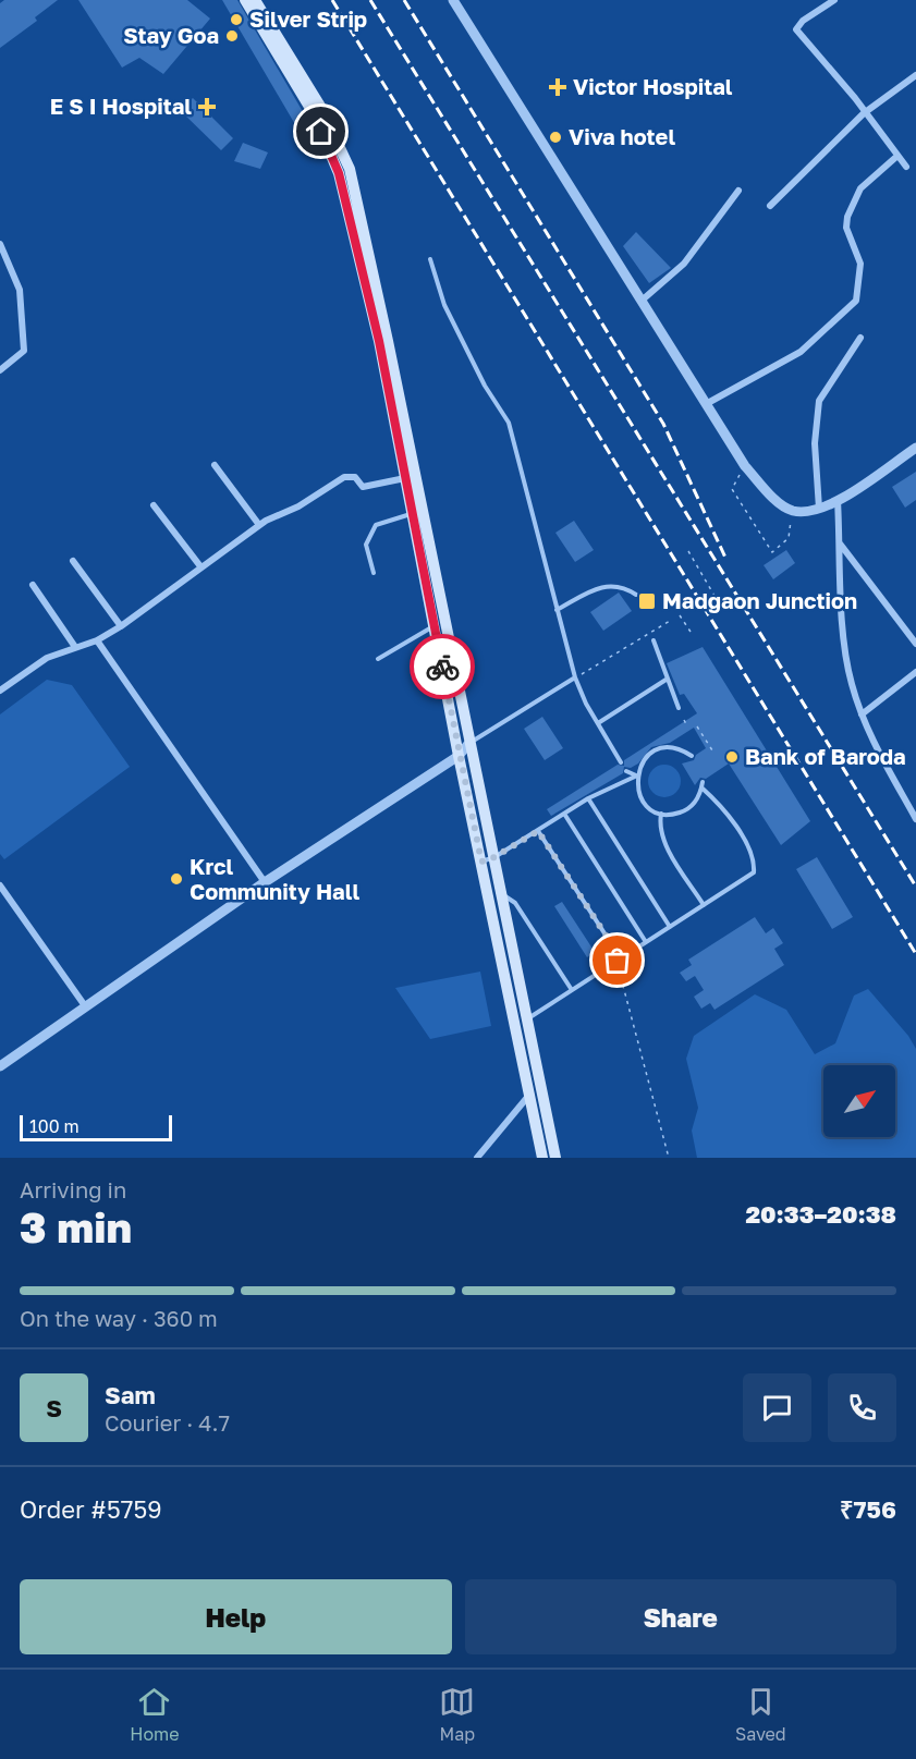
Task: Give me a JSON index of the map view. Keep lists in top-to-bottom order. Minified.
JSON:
{"places":{"other":["Silver Strip","Stay Goa","Viva hotel","Bank of Baroda","Krcl Community Hall"],"health":["Victor Hospital","E S I Hospital"],"transit":["Madgaon Junction"]},"scale_bar":"100 m","north":"top right","page":{"scale":"100 m","heading":["3 min","Arriving in","20:33–20:38"],"panel":["Sam","Courier · 4.7","Order #5759","₹756"],"bar":"On the way · 360 m","round":"S","buttons":["Help","Share"],"tabs":["Home","Map","Saved"]}}
